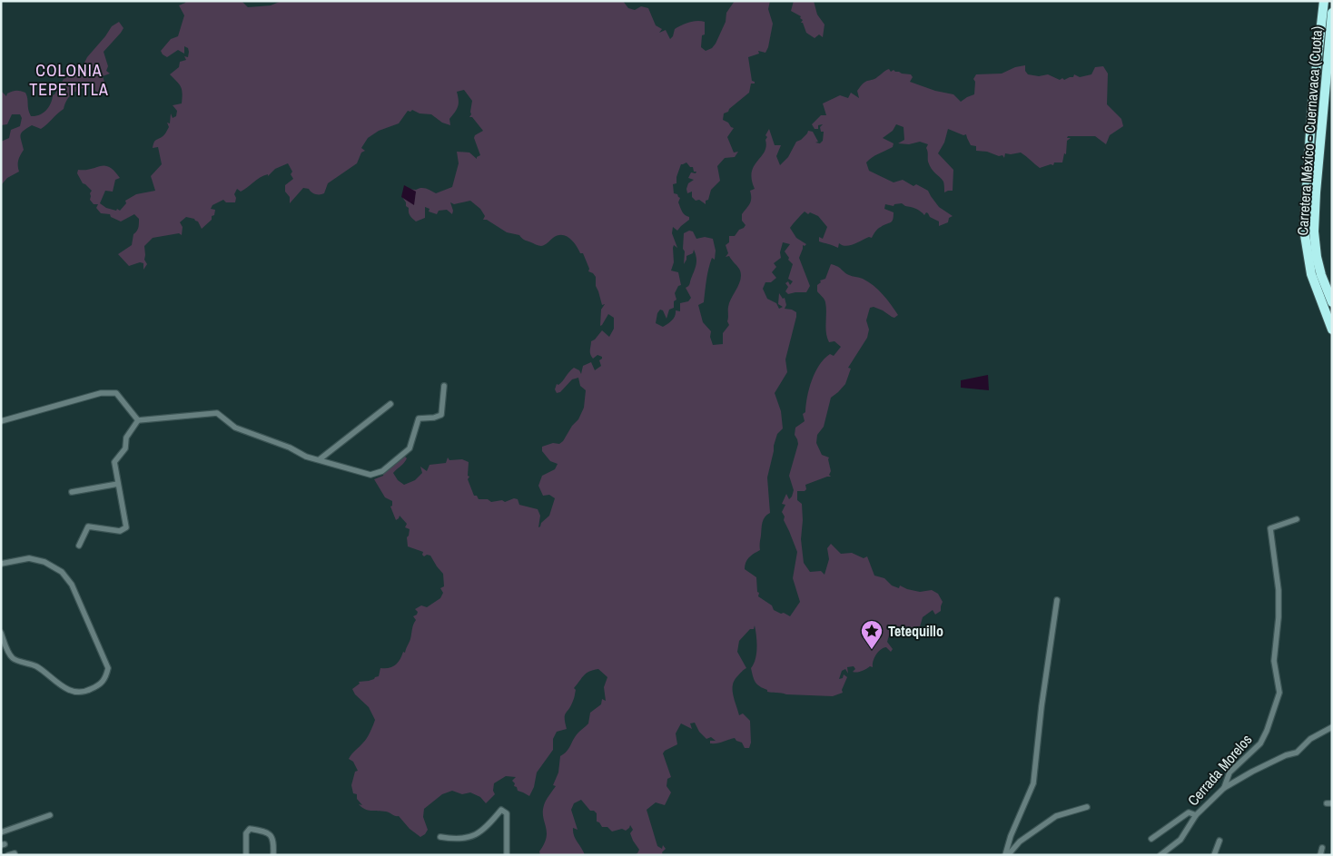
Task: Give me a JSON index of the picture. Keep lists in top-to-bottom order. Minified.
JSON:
{"streets":{"highway":["Carretera México - Cuernavaca (Cuota)"],"street":["Cerrada Morelos"]},"districts":["COLONIA TEPETITLA"],"places":{"place":["Tetequillo"]}}
